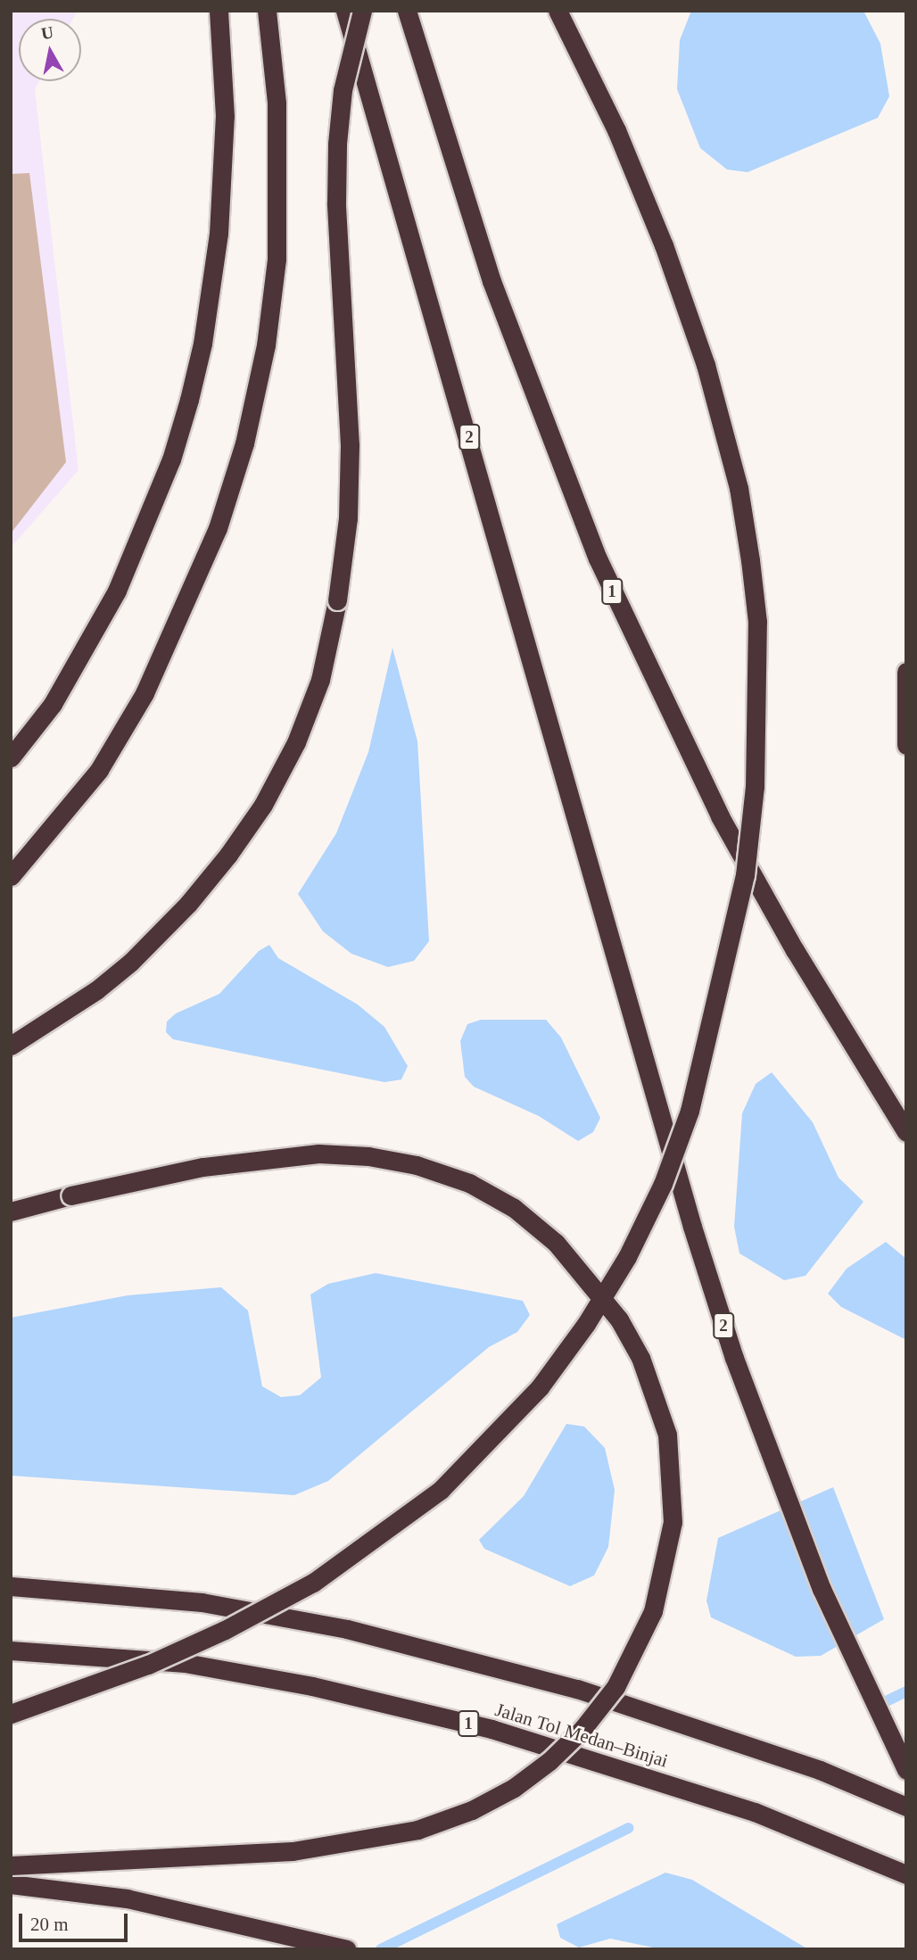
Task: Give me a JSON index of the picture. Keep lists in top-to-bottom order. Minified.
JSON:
{"streets":{"highway":["2","1","Jalan Tol Medan–Binjai"]},"scale_bar":"20 m","north":"top"}
